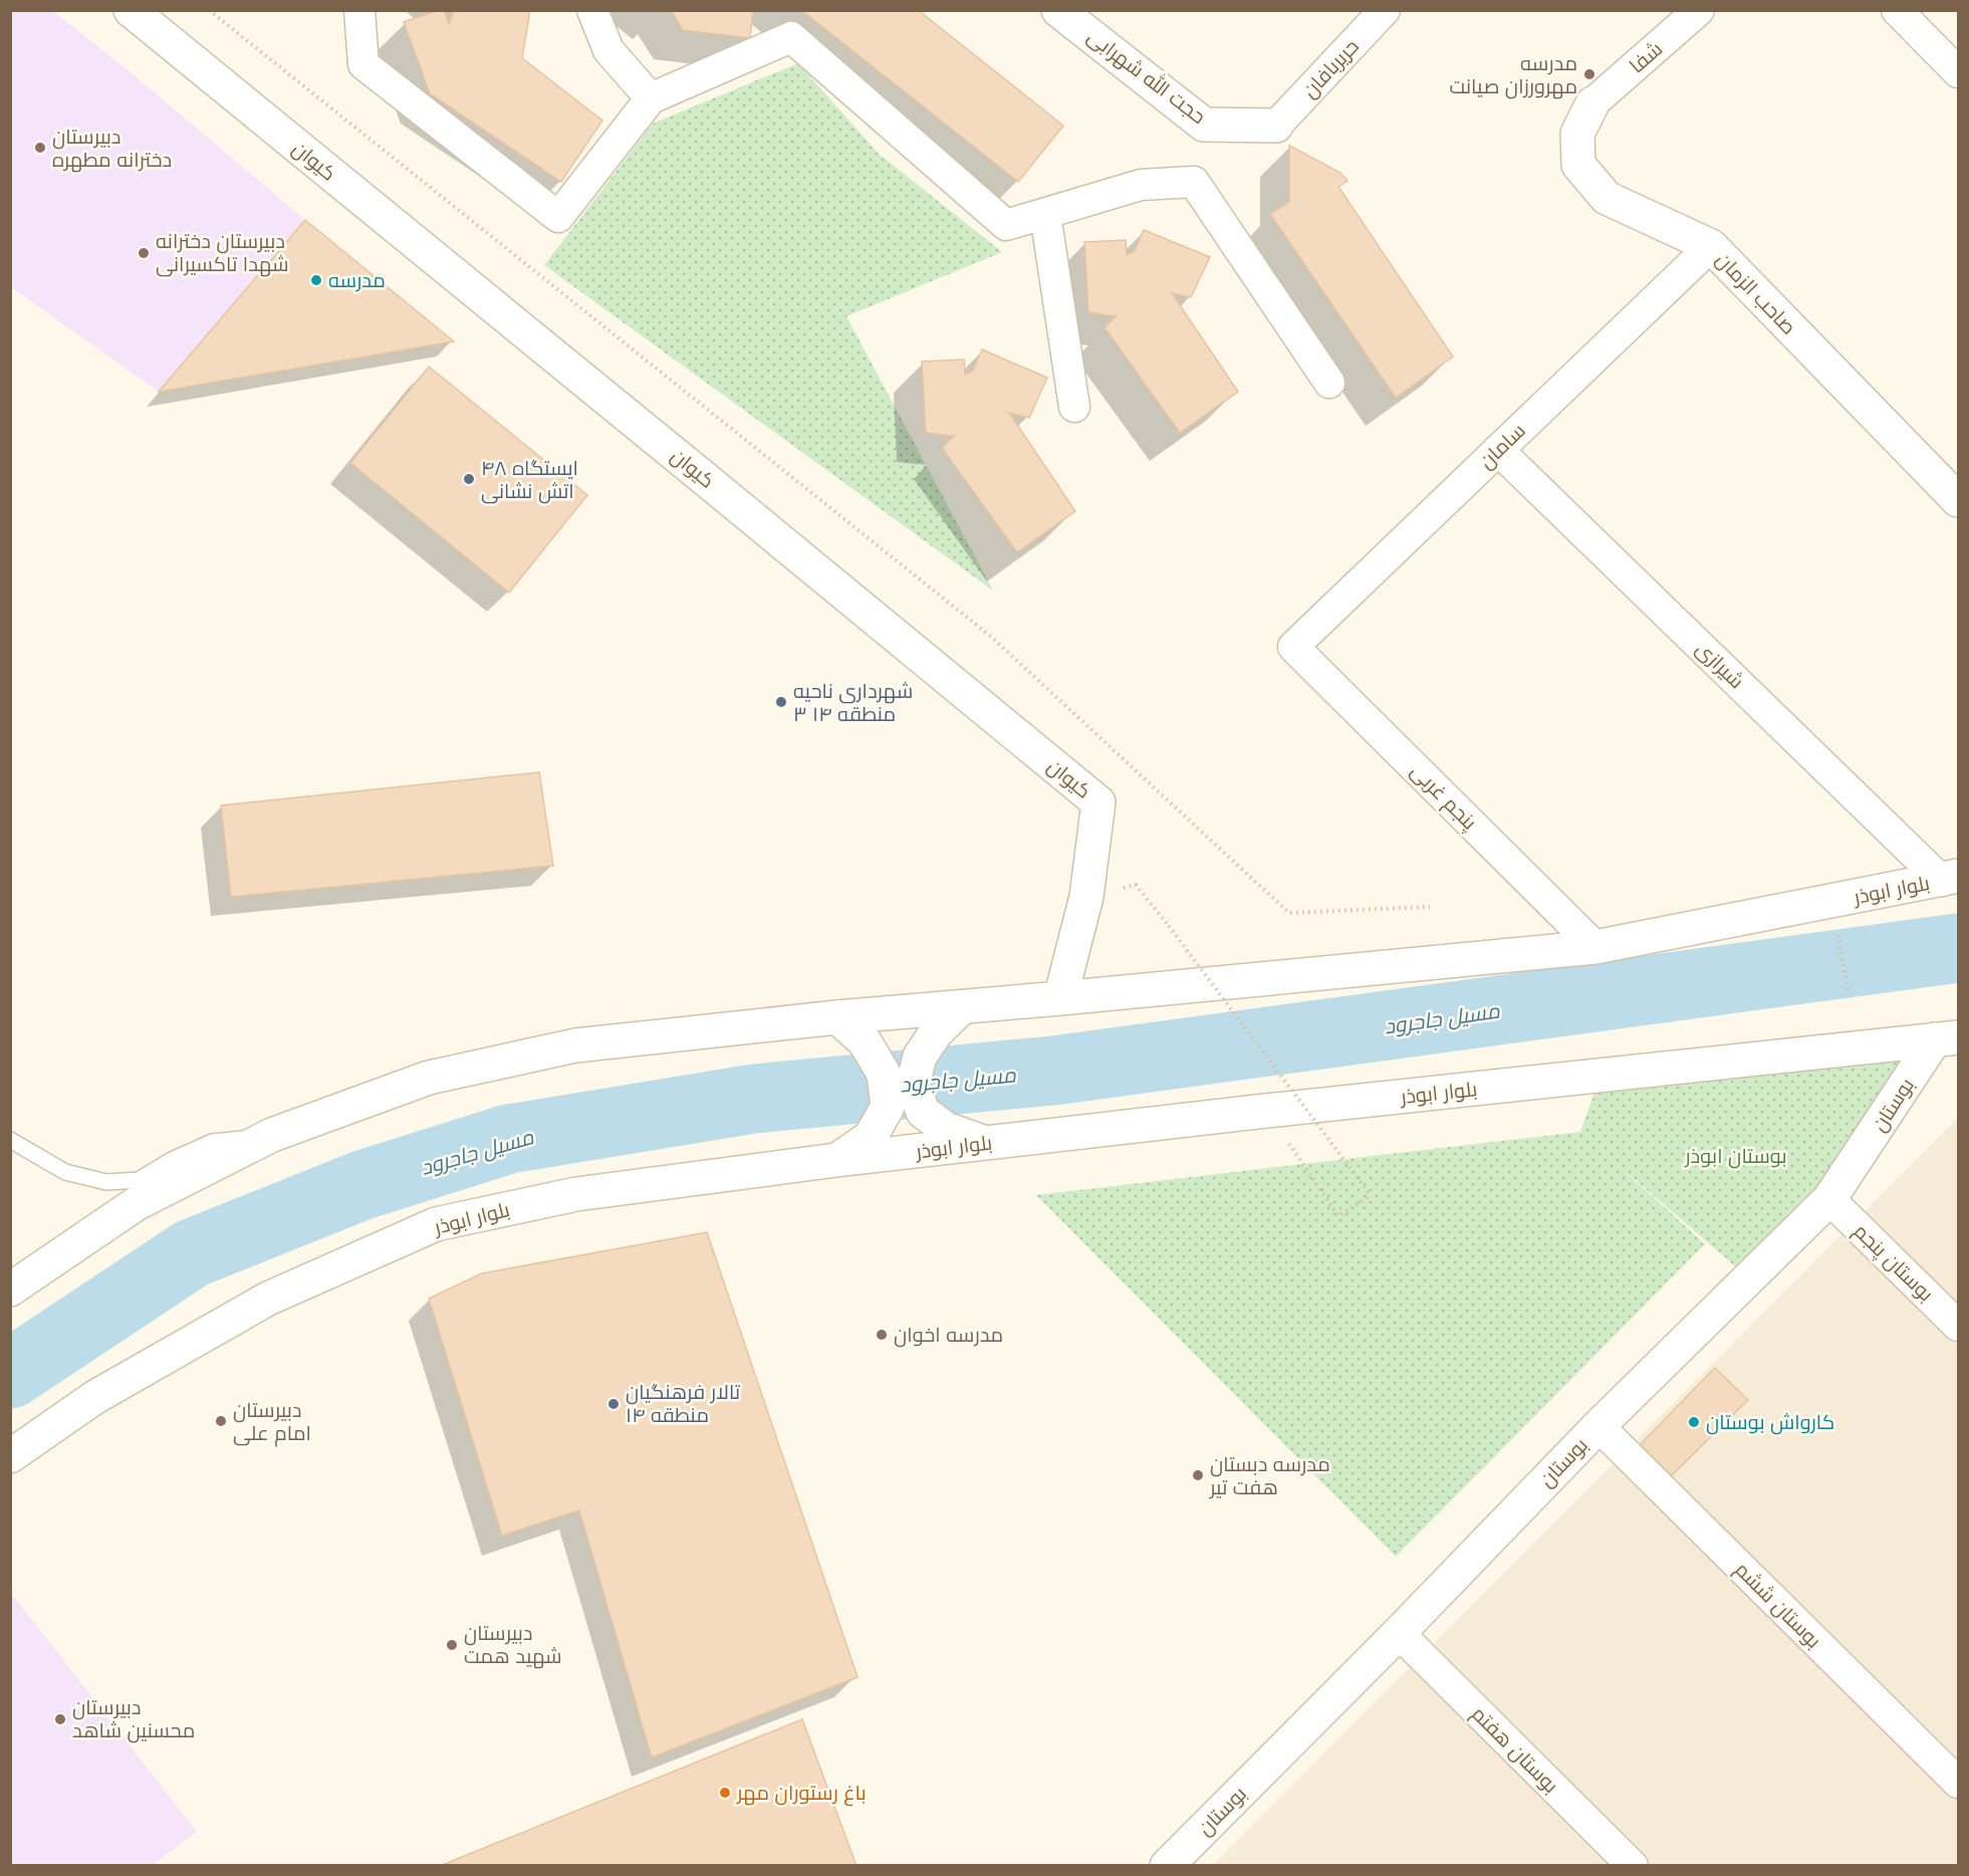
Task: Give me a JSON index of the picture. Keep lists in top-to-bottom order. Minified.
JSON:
{"streets":{"main road":["حجت الله شهرابی","کیوان","صاحب الزمان","بلوار ابوذر","بوستان"],"street":["شفا","حریربافان","سامان","شیرازی","پنجم غربی","بوستان پنجم","بوستان ششم","بوستان هفتم"]},"crossings":[["شفا","صاحب الزمان"],["حریربافان","حجت الله شهرابی"],["کیوان","بلوار ابوذر"],["صاحب الزمان","سامان"],["سامان","شیرازی"],["سامان","پنجم غربی"],["شیرازی","بلوار ابوذر"],["پنجم غربی","بلوار ابوذر"],["بلوار ابوذر","بوستان"],["بوستان","بوستان پنجم"],["بوستان","بوستان ششم"],["بوستان","بوستان هفتم"]],"water":["مسیل جاجرود"],"parks":["بوستان ابوذر"],"places":["مدرسه مهرورزان صیانت","دبیرستان دخترانه مطهره","دبیرستان دخترانه شهدا تاکسیرانی","مدرسه","ایستگاه ۴۸ اتش نشانی","شهرداری ناحیه ۳ منطقه ۱۴","مدرسه اخوان","تالار فرهنگیان منطقه ۱۴","دبیرستان امام علی","کارواش بوستان","مدرسه دبستان هفت تیر","دبیرستان شهید همت","دبیرستان محسنین شاهد","باغ رستوران مهر"]}
